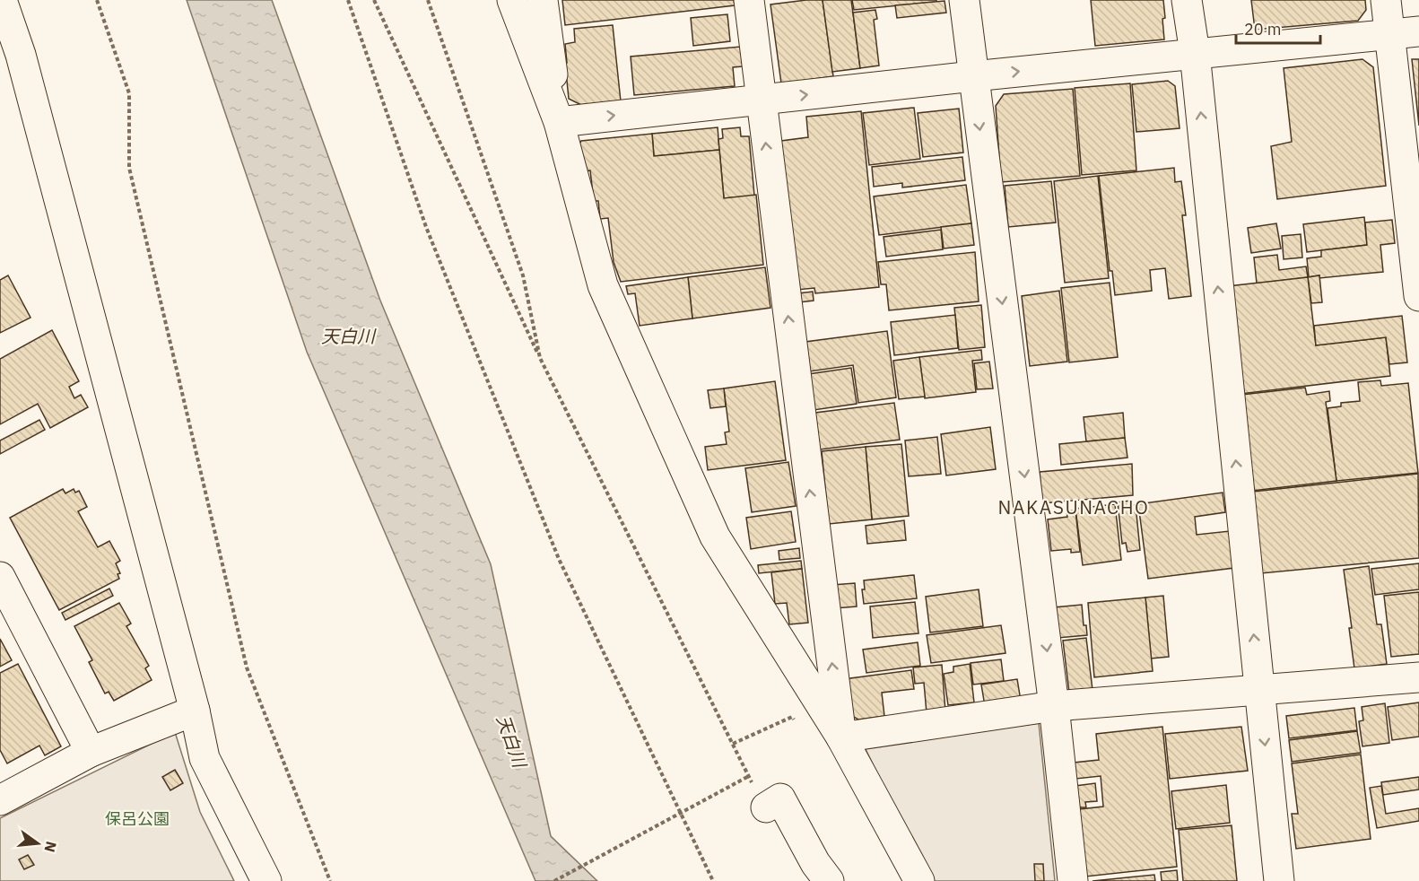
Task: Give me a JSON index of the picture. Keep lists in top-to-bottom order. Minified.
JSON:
{"districts":["NAKASUNACHO"],"water":["天白川"],"parks":["保呂公園"],"scale_bar":"20 m","north":"right"}
